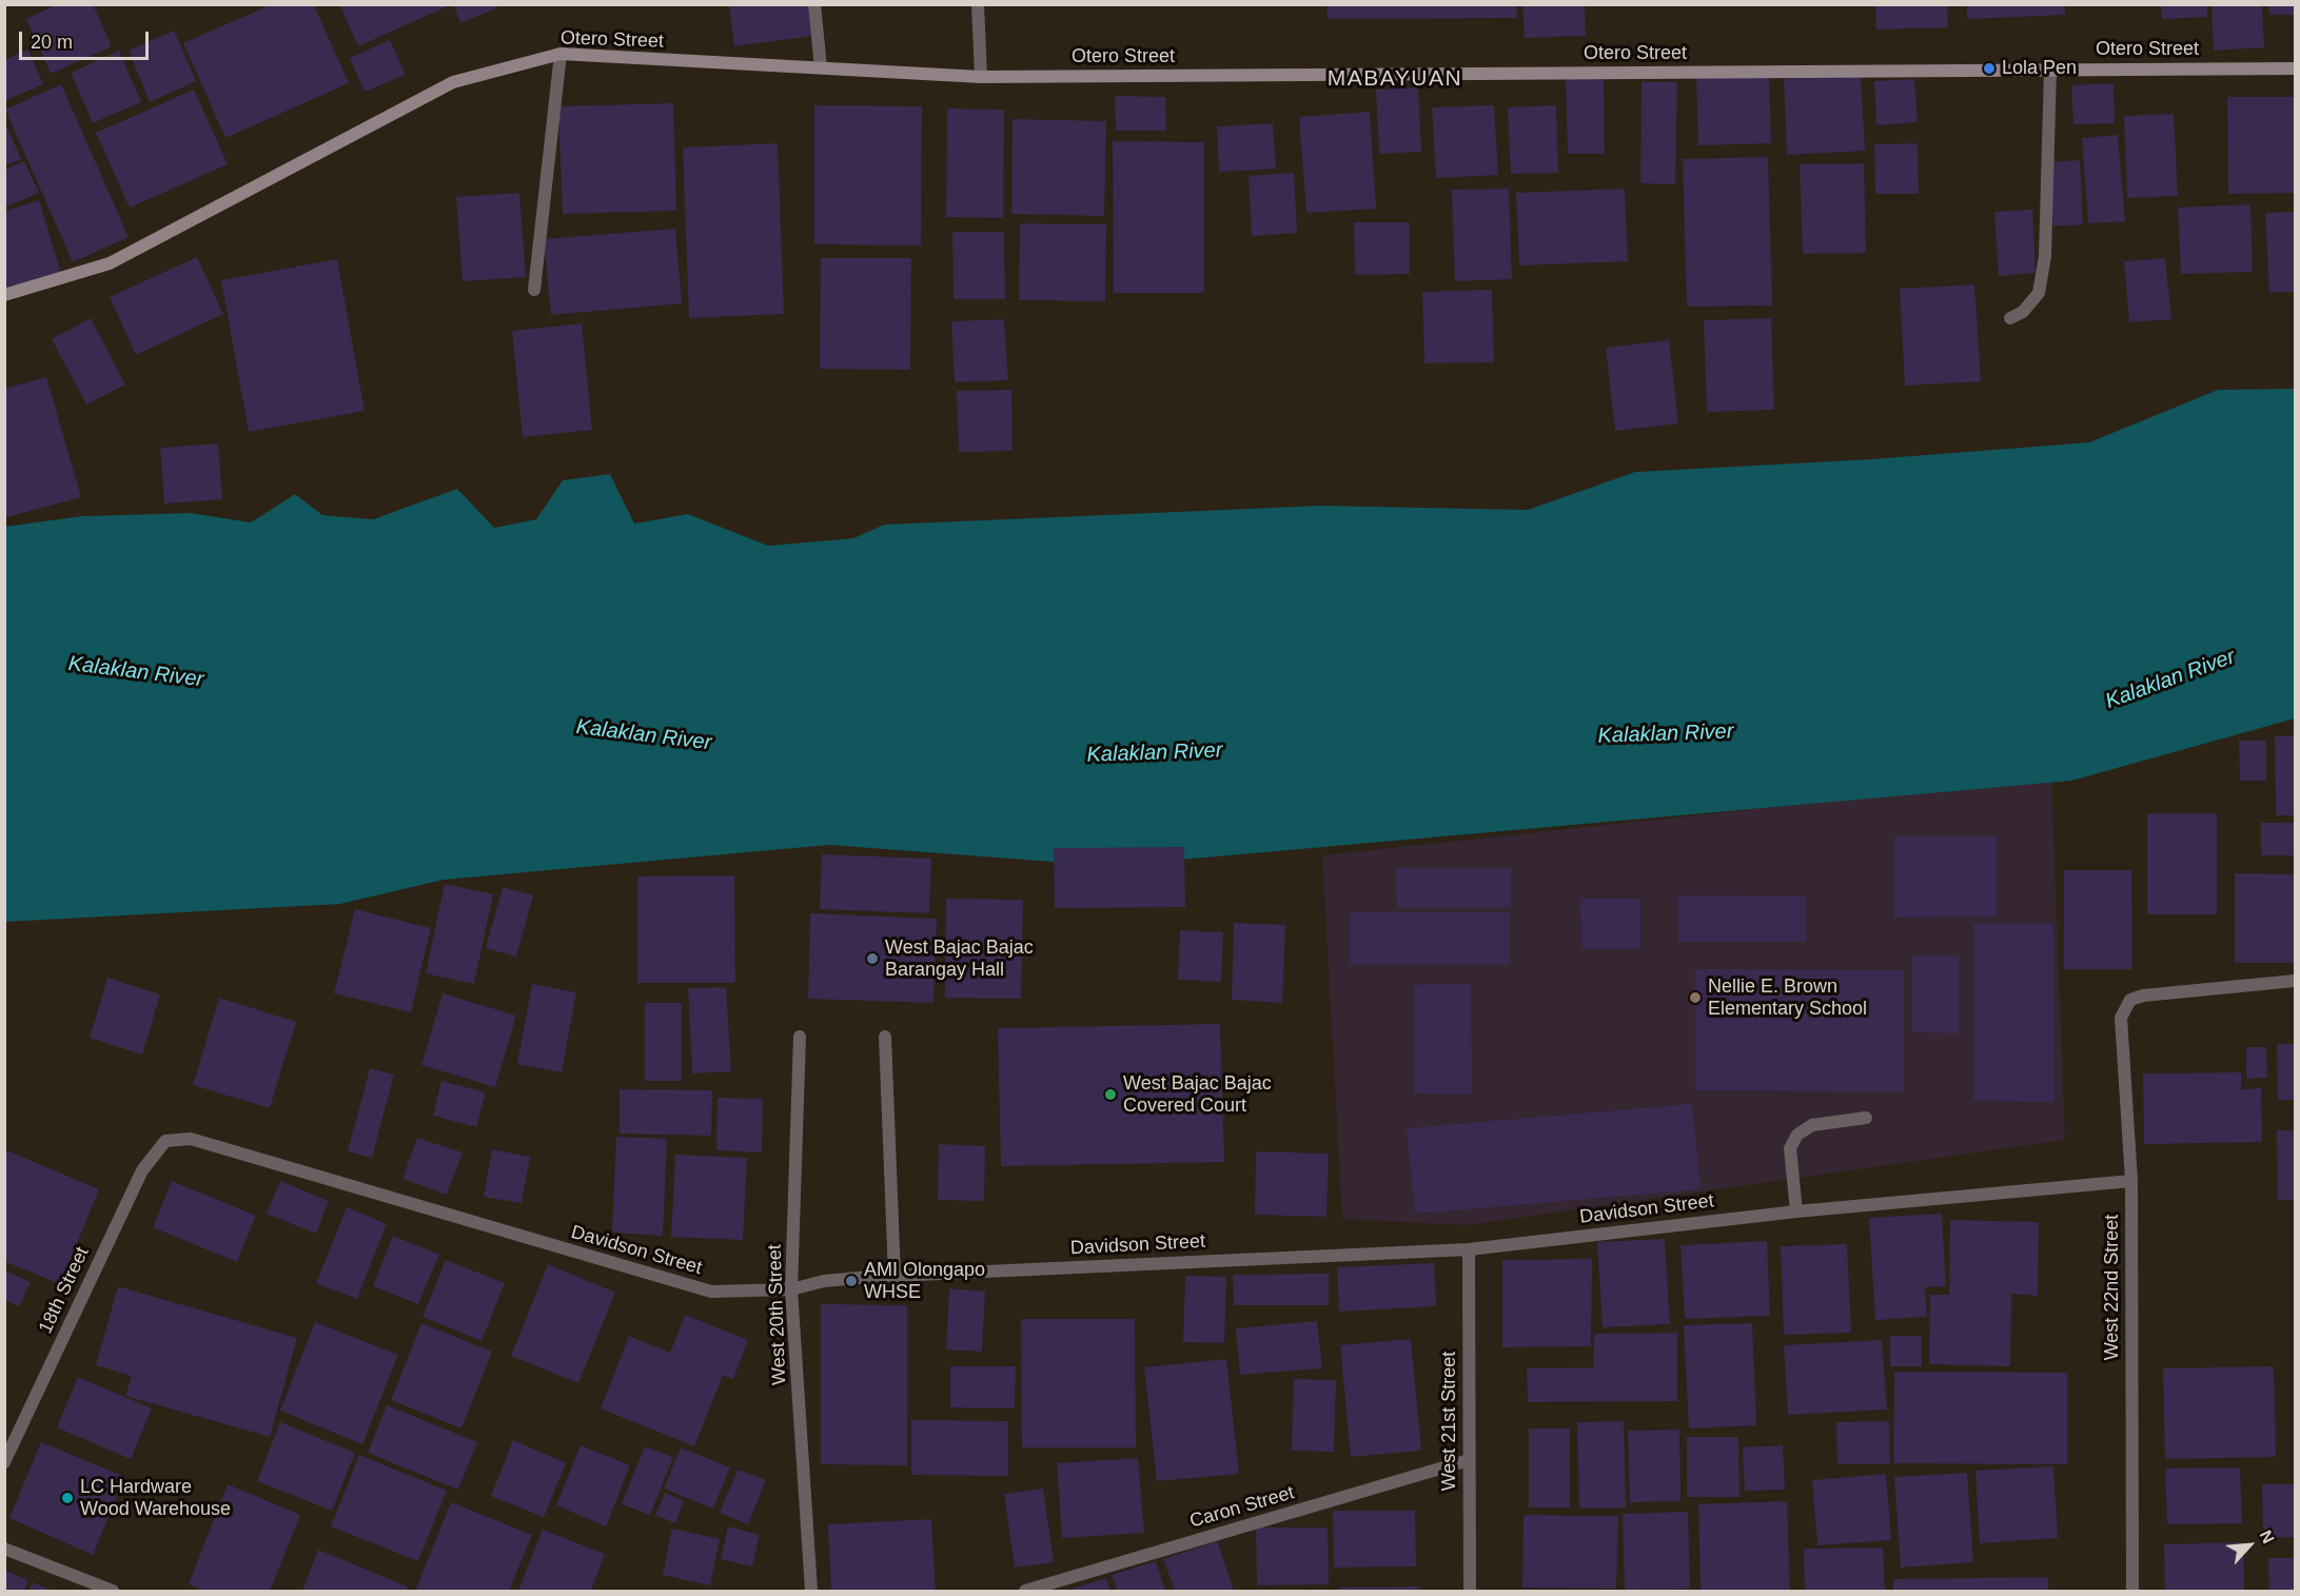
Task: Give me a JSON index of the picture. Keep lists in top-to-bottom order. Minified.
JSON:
{"streets":{"main road":["Otero Street"],"street":["Davidson Street","West 22nd Street","18th Street","West 20th Street","West 21st Street","Caron Street"]},"crossings":[["Davidson Street","West 22nd Street"],["Davidson Street","18th Street"],["Davidson Street","West 20th Street"],["Davidson Street","West 21st Street"],["West 21st Street","Caron Street"]],"districts":["MABAYUAN"],"water":["Kalaklan River"],"places":["Lola Pen","West Bajac Bajac Barangay Hall","Nellie E. Brown Elementary School","West Bajac Bajac Covered Court","AMI Olongapo WHSE","LC Hardware Wood Warehouse"],"scale_bar":"20 m","north":"top right"}
